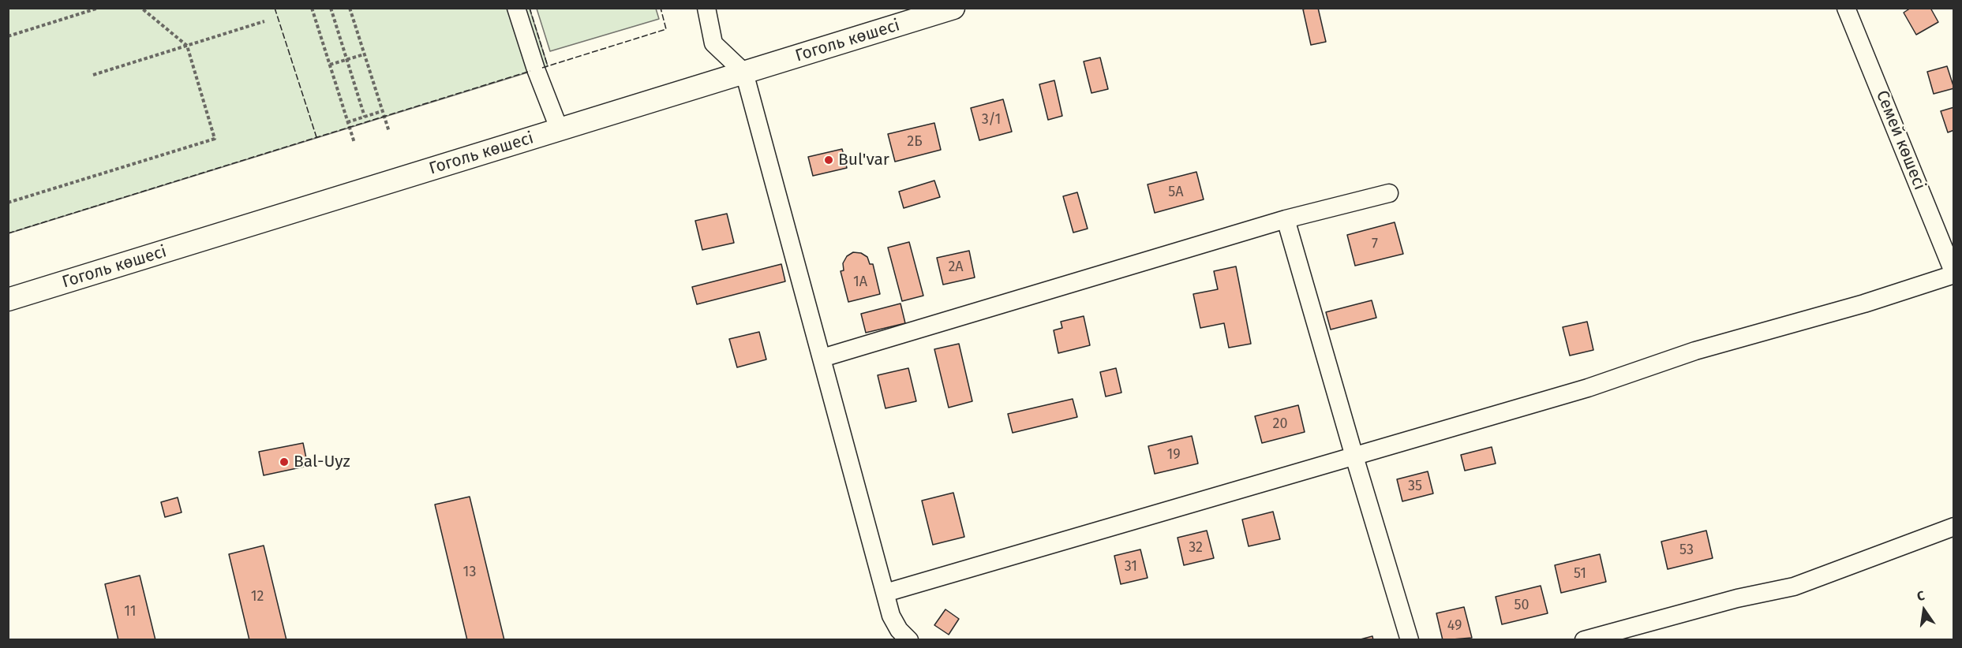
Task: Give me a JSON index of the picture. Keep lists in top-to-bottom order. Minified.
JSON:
{"streets":{"main road":["Гоголь көшесі"],"street":["Семей көшесі"]},"places":["Bul'var","Bal-Uyz"],"house_numbers":["3/1","2Б","5А","7","2А","1А","20","19","35","32","53","31","13","51","12","50","11","49"],"north":"top"}
